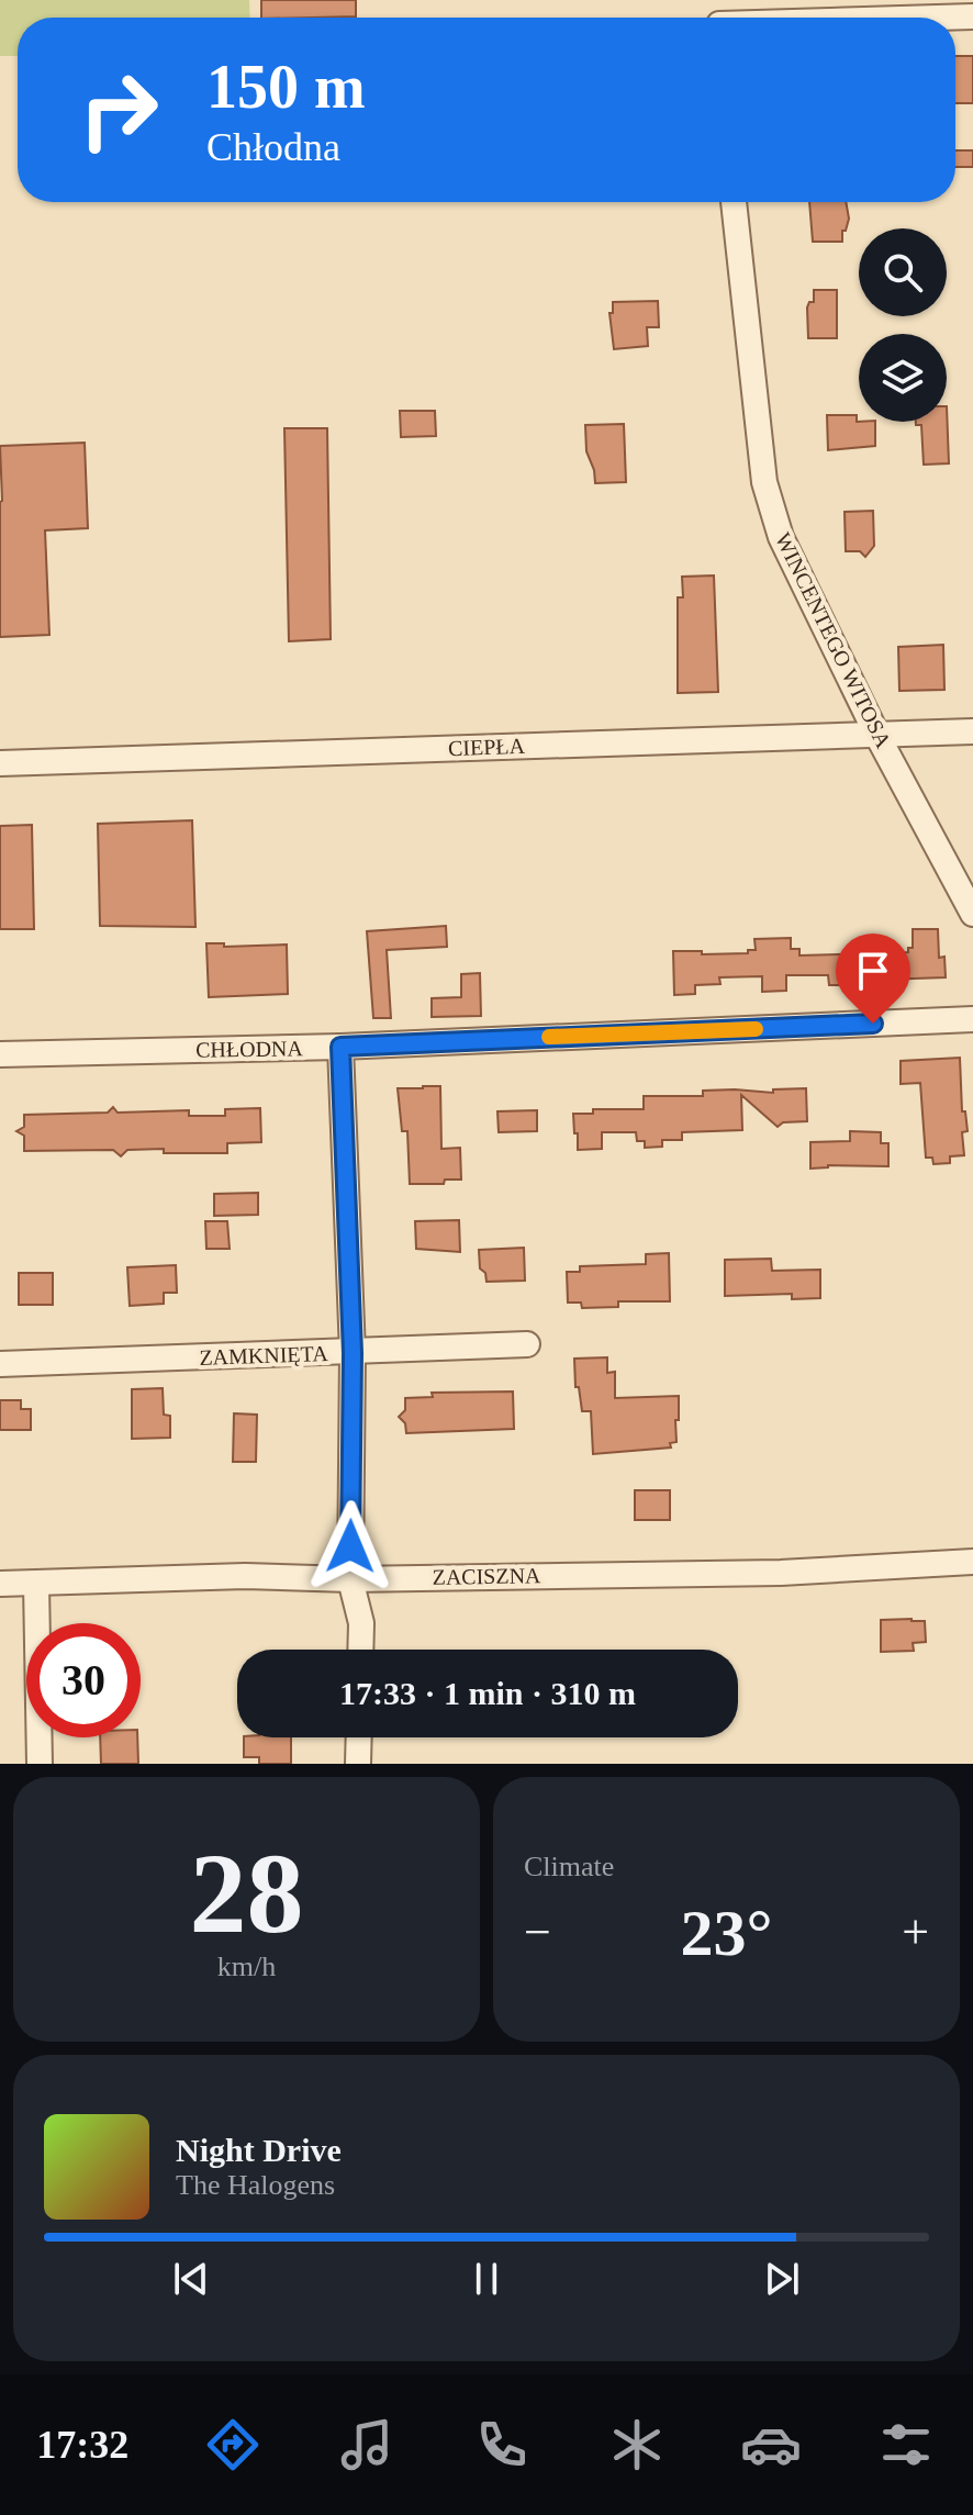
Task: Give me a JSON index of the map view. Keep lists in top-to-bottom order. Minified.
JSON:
{"streets":{"street":["WINCENTEGO WITOSA","CIEPŁA","CHŁODNA","ZAMKNIĘTA","ZACISZNA"]},"crossings":[["WINCENTEGO WITOSA","CIEPŁA"]],"page":{"turn":["150 m","Chłodna"],"limit":"30","trip":"17:33 · 1 min · 310 m","tile":[["28","km/h"],"Climate"],"heat":["−","23°","+"],"song":["Night Drive","The Halogens"],"tabs":"17:32"}}
